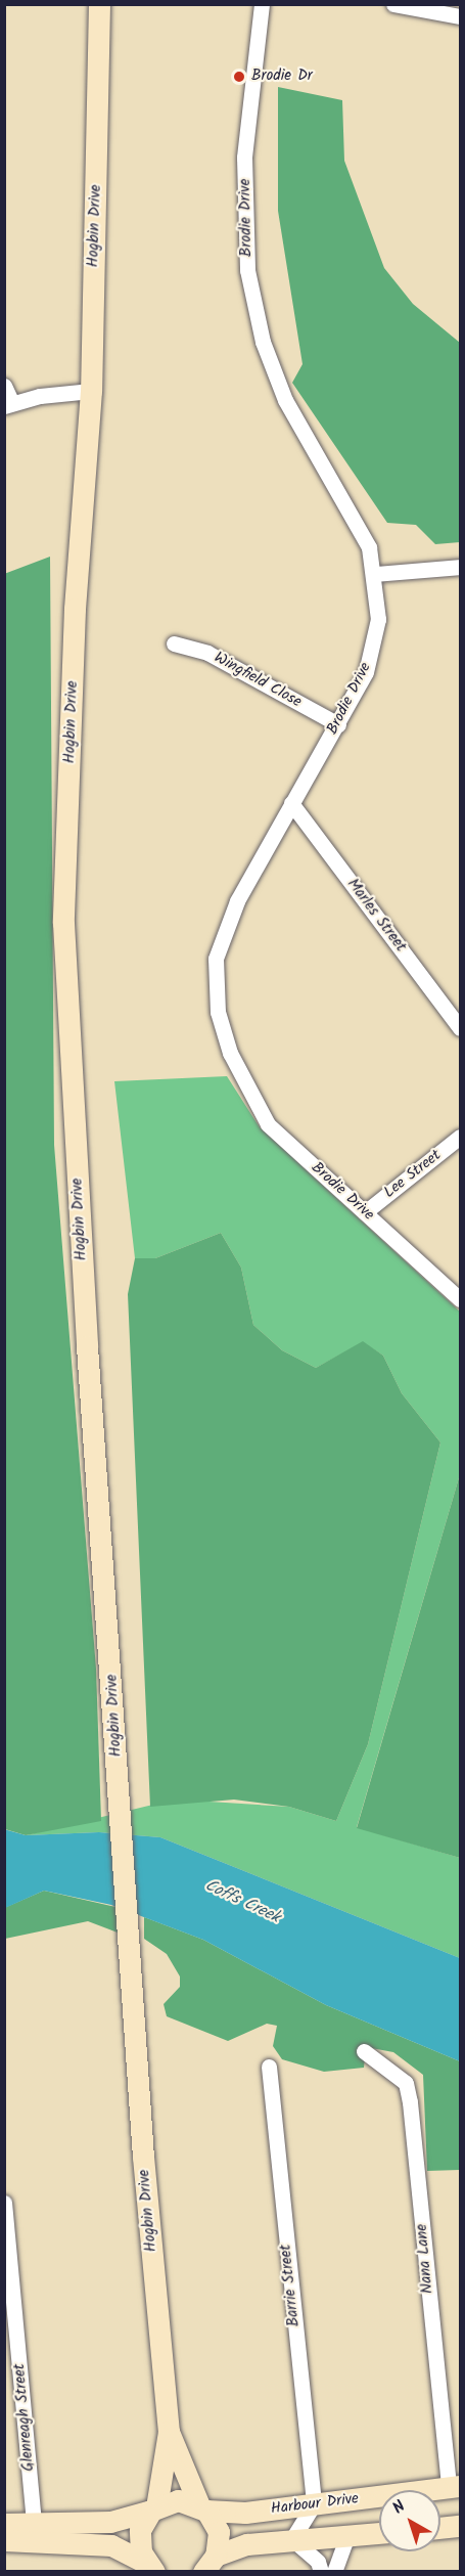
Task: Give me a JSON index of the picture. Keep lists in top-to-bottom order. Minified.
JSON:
{"streets":{"main road":["Hogbin Drive","Harbour Drive"],"street":["Brodie Drive","Wingfield Close","Marles Street","Lee Street","Nana Lane","Barrie Street","Glenreagh Street"]},"crossings":[["Brodie Drive","Wingfield Close"],["Brodie Drive","Marles Street"],["Brodie Drive","Lee Street"],["Hogbin Drive","Harbour Drive"],["Nana Lane","Harbour Drive"],["Barrie Street","Harbour Drive"]],"water":["Coffs Creek"],"places":["Brodie Dr"],"north":"top left"}
